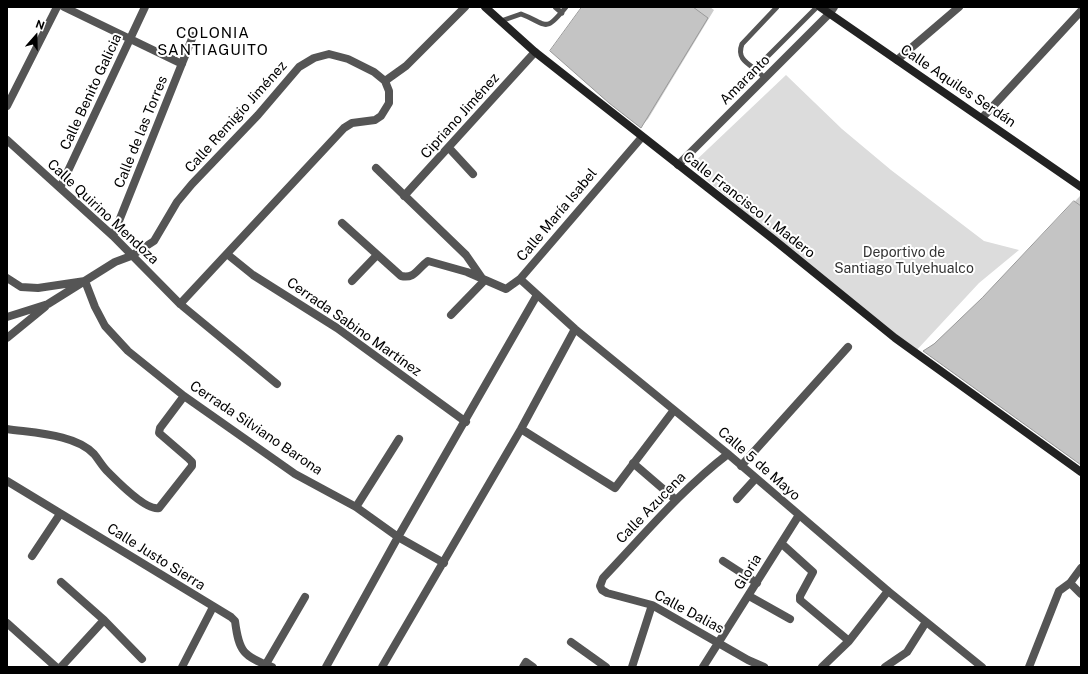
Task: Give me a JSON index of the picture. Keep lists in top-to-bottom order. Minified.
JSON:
{"streets":{"main road":["Calle Aquiles Serdán","Calle Francisco I. Madero"],"street":["Amaranto","Calle Benito Galicia","Cipriano Jiménez","Calle Remigio Jiménez","Calle de las Torres","Calle Quirino Mendoza","Calle María Isabel","Cerrada Sabino Martínez","Cerrada Silviano Barona","Calle 5 de Mayo","Calle Azucena","Calle Justo Sierra","Gloria","Calle Dalias"]},"crossings":[["Amaranto","Calle Aquiles Serdán"],["Amaranto","Calle Francisco I. Madero"],["Calle Benito Galicia","Calle Quirino Mendoza"],["Cipriano Jiménez","Calle Francisco I. Madero"],["Calle Remigio Jiménez","Calle Quirino Mendoza"],["Calle Remigio Jiménez","Cerrada Silviano Barona"],["Calle de las Torres","Calle Quirino Mendoza"],["Calle Francisco I. Madero","Calle María Isabel"],["Calle María Isabel","Calle 5 de Mayo"],["Calle 5 de Mayo","Calle Azucena"],["Calle 5 de Mayo","Gloria"],["Calle Azucena","Calle Dalias"],["Gloria","Calle Dalias"]],"districts":["COLONIA SANTIAGUITO"],"parks":["Deportivo de Santiago Tulyehualco"],"north":"top"}
